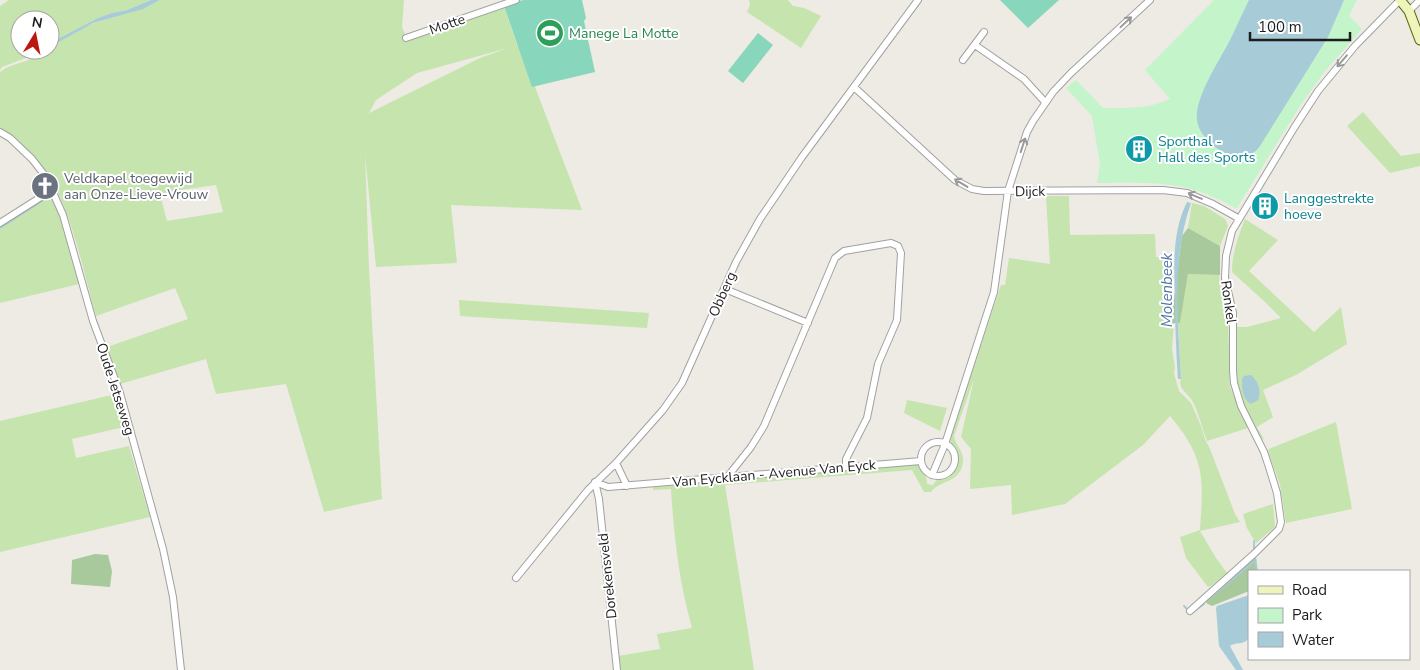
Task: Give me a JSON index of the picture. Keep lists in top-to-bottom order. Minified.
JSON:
{"streets":{"street":["Motte","Dijck","Obberg","Ronkel","Oude Jetseweg","Van Eycklaan - Avenue Van Eyck","Dorekensveld"]},"crossings":[["Dijck","Obberg"],["Dijck","Ronkel"],["Obberg","Van Eycklaan - Avenue Van Eyck"],["Obberg","Dorekensveld"],["Van Eycklaan - Avenue Van Eyck","Dorekensveld"]],"one_way":["Dijck","Ronkel"],"water":["Molenbeek"],"places":{"sports":["Manege La Motte"],"building":["Sporthal - Hall des Sports","Langgestrekte hoeve"],"church":["Veldkapel toegewijd aan Onze-Lieve-Vrouw"]},"legend":["Road","Park","Water"],"scale_bar":"100 m","north":"top"}
